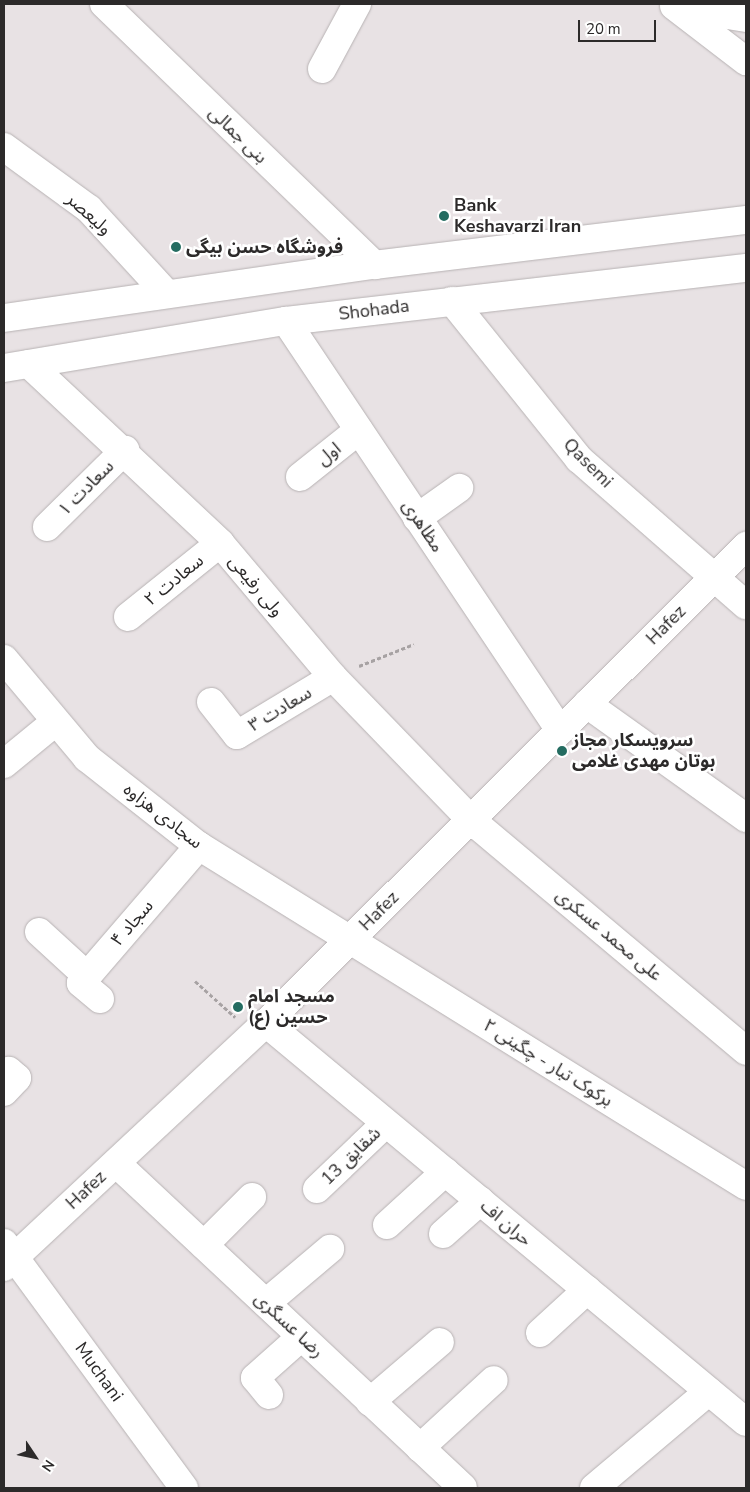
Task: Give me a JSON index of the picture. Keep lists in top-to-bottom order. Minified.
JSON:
{"streets":{"street":["بنی جمالی","ولیعصر","Shohada","اول","Qasemi","سعادت ۱","مظاهری","سعادت ۲","ولی رفیعی","Hafez","سعادت ۳","سجادی هزاوه","سجاد ۴","علی محمد عسکری","برکوک تبار - چگینی ۲","شقایق 13","حران اف","رضا عسگری","Muchani"]},"crossings":[["Shohada","Qasemi"],["Shohada","مظاهری"],["Shohada","ولی رفیعی"],["اول","مظاهری"],["Qasemi","Hafez"],["سعادت ۱","ولی رفیعی"],["مظاهری","Hafez"],["سعادت ۲","ولی رفیعی"],["ولی رفیعی","Hafez"],["ولی رفیعی","سعادت ۳"],["ولی رفیعی","علی محمد عسکری"],["Hafez","سجادی هزاوه"],["Hafez","علی محمد عسکری"],["Hafez","برکوک تبار - چگینی ۲"],["Hafez","حران اف"],["Hafez","رضا عسگری"],["Hafez","Muchani"],["سجادی هزاوه","سجاد ۴"],["سجادی هزاوه","برکوک تبار - چگینی ۲"],["شقایق 13","حران اف"]],"places":["Bank Keshavarzi Iran","فروشگاه حسن بیگی","سرویسکار مجاز بوتان مهدی غلامی","مسجد امام حسین (ع)"],"scale_bar":"20 m","north":"bottom right"}
